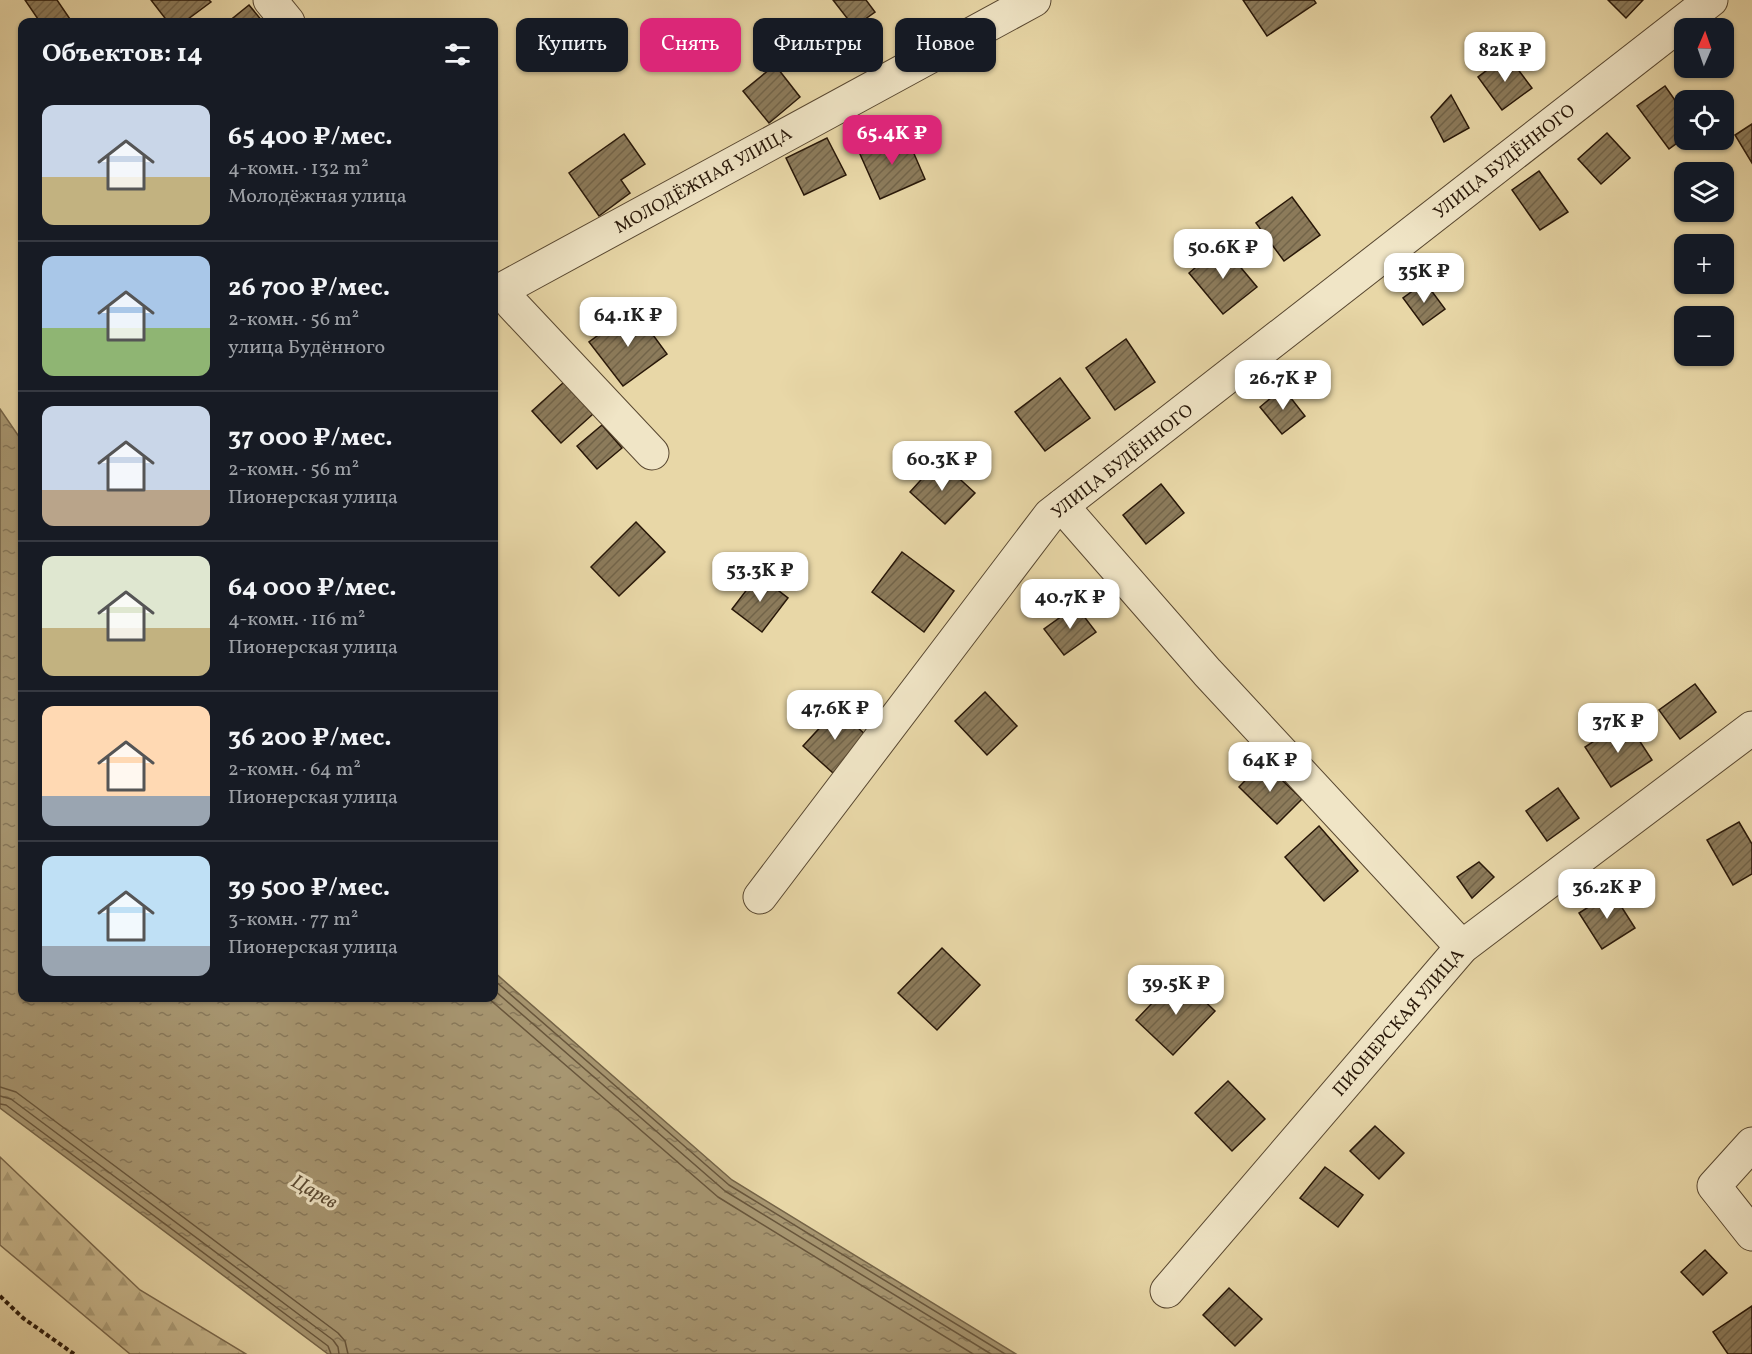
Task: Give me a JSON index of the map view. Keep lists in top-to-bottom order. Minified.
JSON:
{"streets":{"street":["УЛИЦА БУДЁННОГО","МОЛОДЁЖНАЯ УЛИЦА","ПИОНЕРСКАЯ УЛИЦА"]},"water":["Царев"],"north":"top","page":{"map_buttons":["+","−"],"chip":["Купить","Снять","Фильтры","Новое"],"heading":"Объектов: 14","price":["82K ₽","65.4K ₽","50.6K ₽","35K ₽","64.1K ₽","26.7K ₽","60.3K ₽","53.3K ₽","40.7K ₽","47.6K ₽","37K ₽","64K ₽","36.2K ₽","39.5K ₽"],"list":[{"name":"65 400 ₽/мес.","note":"4-комн. · 132 m² · Молодёжная улица"},{"name":"26 700 ₽/мес.","note":"2-комн. · 56 m² · улица Будённого"},{"name":"37 000 ₽/мес.","note":"2-комн. · 56 m² · Пионерская улица"},{"name":"64 000 ₽/мес.","note":"4-комн. · 116 m² · Пионерская улица"},{"name":"36 200 ₽/мес.","note":"2-комн. · 64 m² · Пионерская улица"},{"name":"39 500 ₽/мес.","note":"3-комн. · 77 m² · Пионерская улица"}]}}
